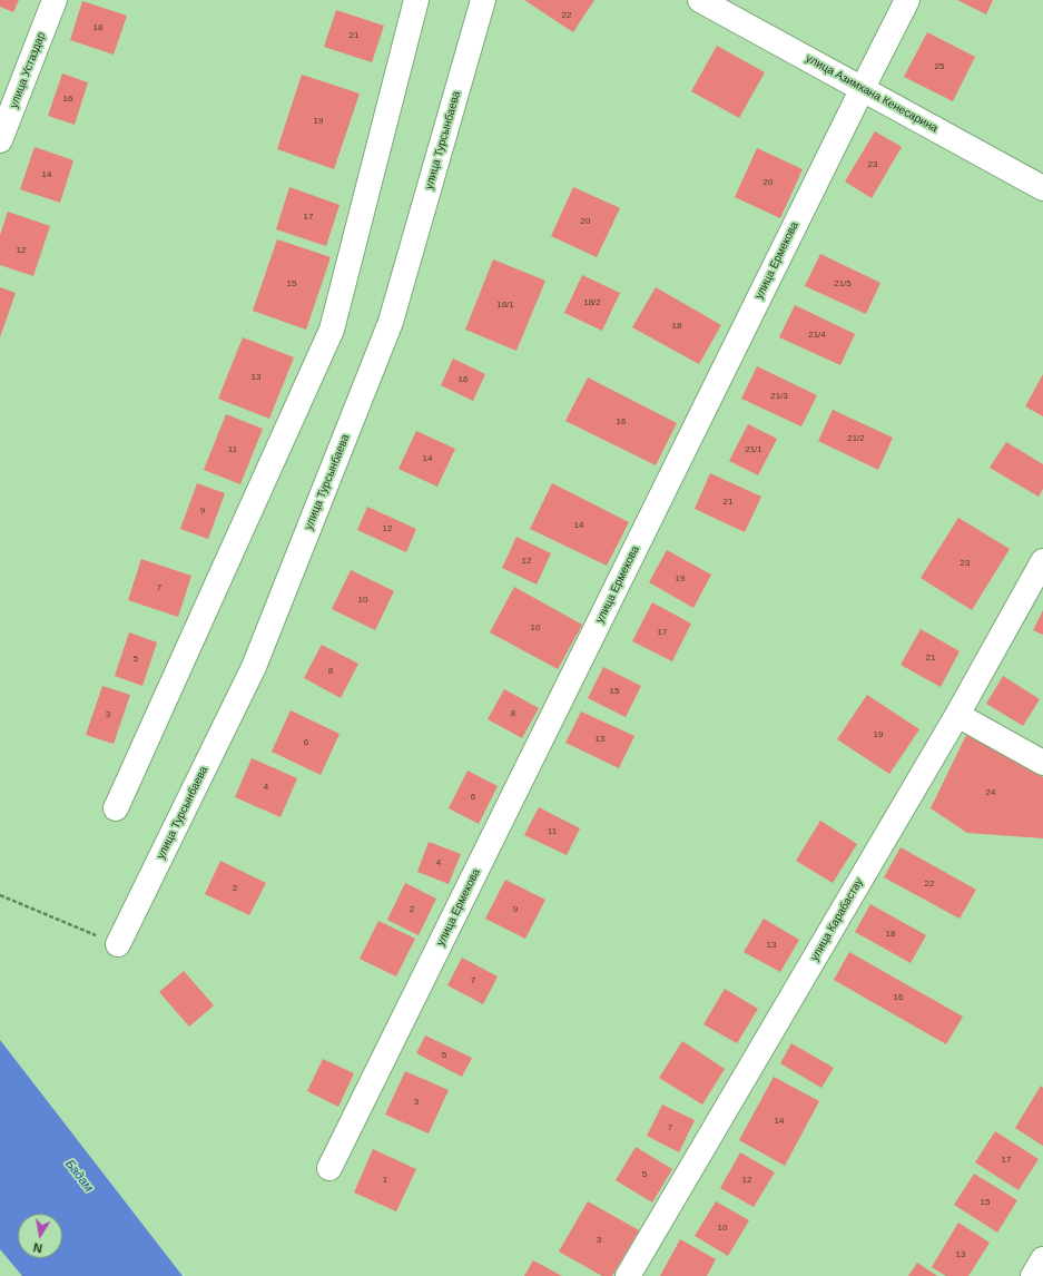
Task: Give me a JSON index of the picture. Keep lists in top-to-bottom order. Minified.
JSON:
{"streets":{"street":["улица Устаздар","улица Азимхана Кенесарина","улица Турсынбаева","улица Ермекова","улица Карабастау"]},"crossings":[["улица Азимхана Кенесарина","улица Ермекова"]],"water":["Бадам"],"house_numbers":["22","18","21","25","16","19","23","14","20","17","20","12","15","21/5","18/2","18/1","18","21/4","13","16","21/3","16","21/2","11","21/1","14","21","9","14","12","12","23","19","7","10","10","17","21","5","8","15","8","3","19","13","6","4","24","6","11","4","22","2","2","9","18","13","7","16","5","3","14","7","17","5","1","12","15","10","3","13"],"north":"bottom"}
